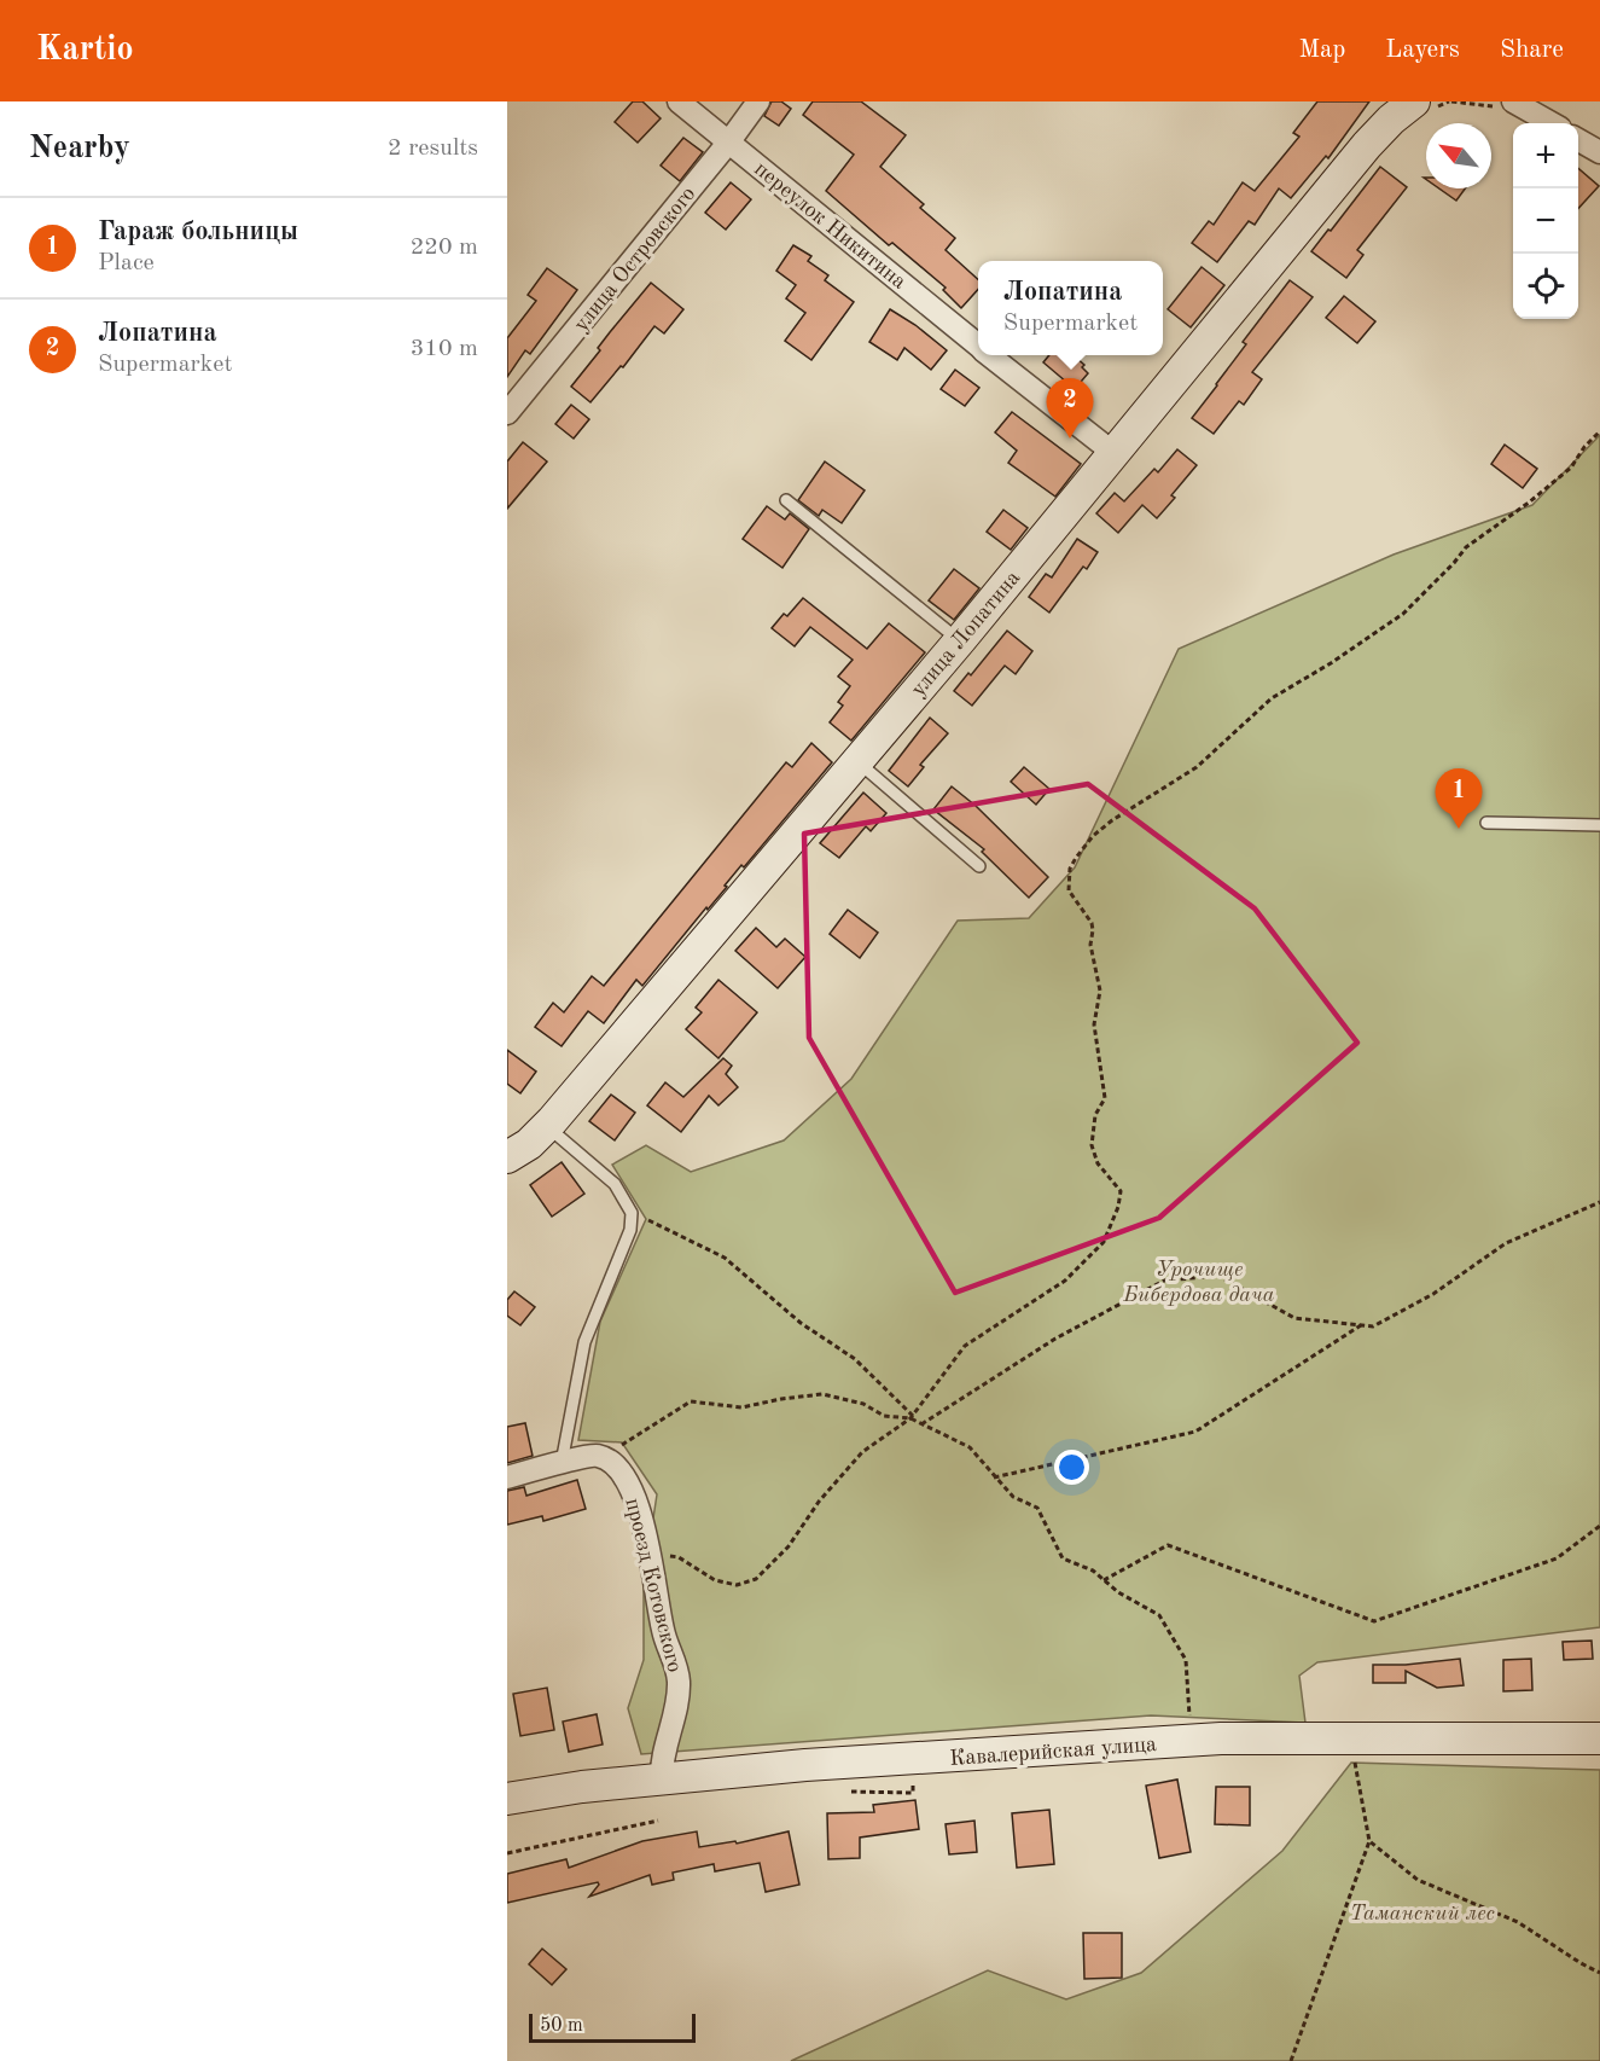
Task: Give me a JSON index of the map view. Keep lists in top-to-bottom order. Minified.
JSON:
{"streets":{"street":["переулок Никитина","улица Островского","улица Лопатина","проезд Котовского","Кавалерийская улица"]},"crossings":[["переулок Никитина","улица Островского"],["переулок Никитина","улица Лопатина"],["проезд Котовского","Кавалерийская улица"]],"parks":["Урочище Бибердова дача","Таманский лес"],"scale_bar":"50 m","north":"top left","page":{"header":"Kartio","nav":["Map","Layers","Share"],"heading":["Nearby","2 results"],"map_buttons":["+","−"],"list":[{"mark":"1","name":"Гараж больницы","note":"Place","value":"220 m"},{"mark":"2","name":"Лопатина","note":"Supermarket","value":"310 m"}],"popup":["Лопатина","Supermarket"],"pins":["2","1"],"scale":"50 m"}}
